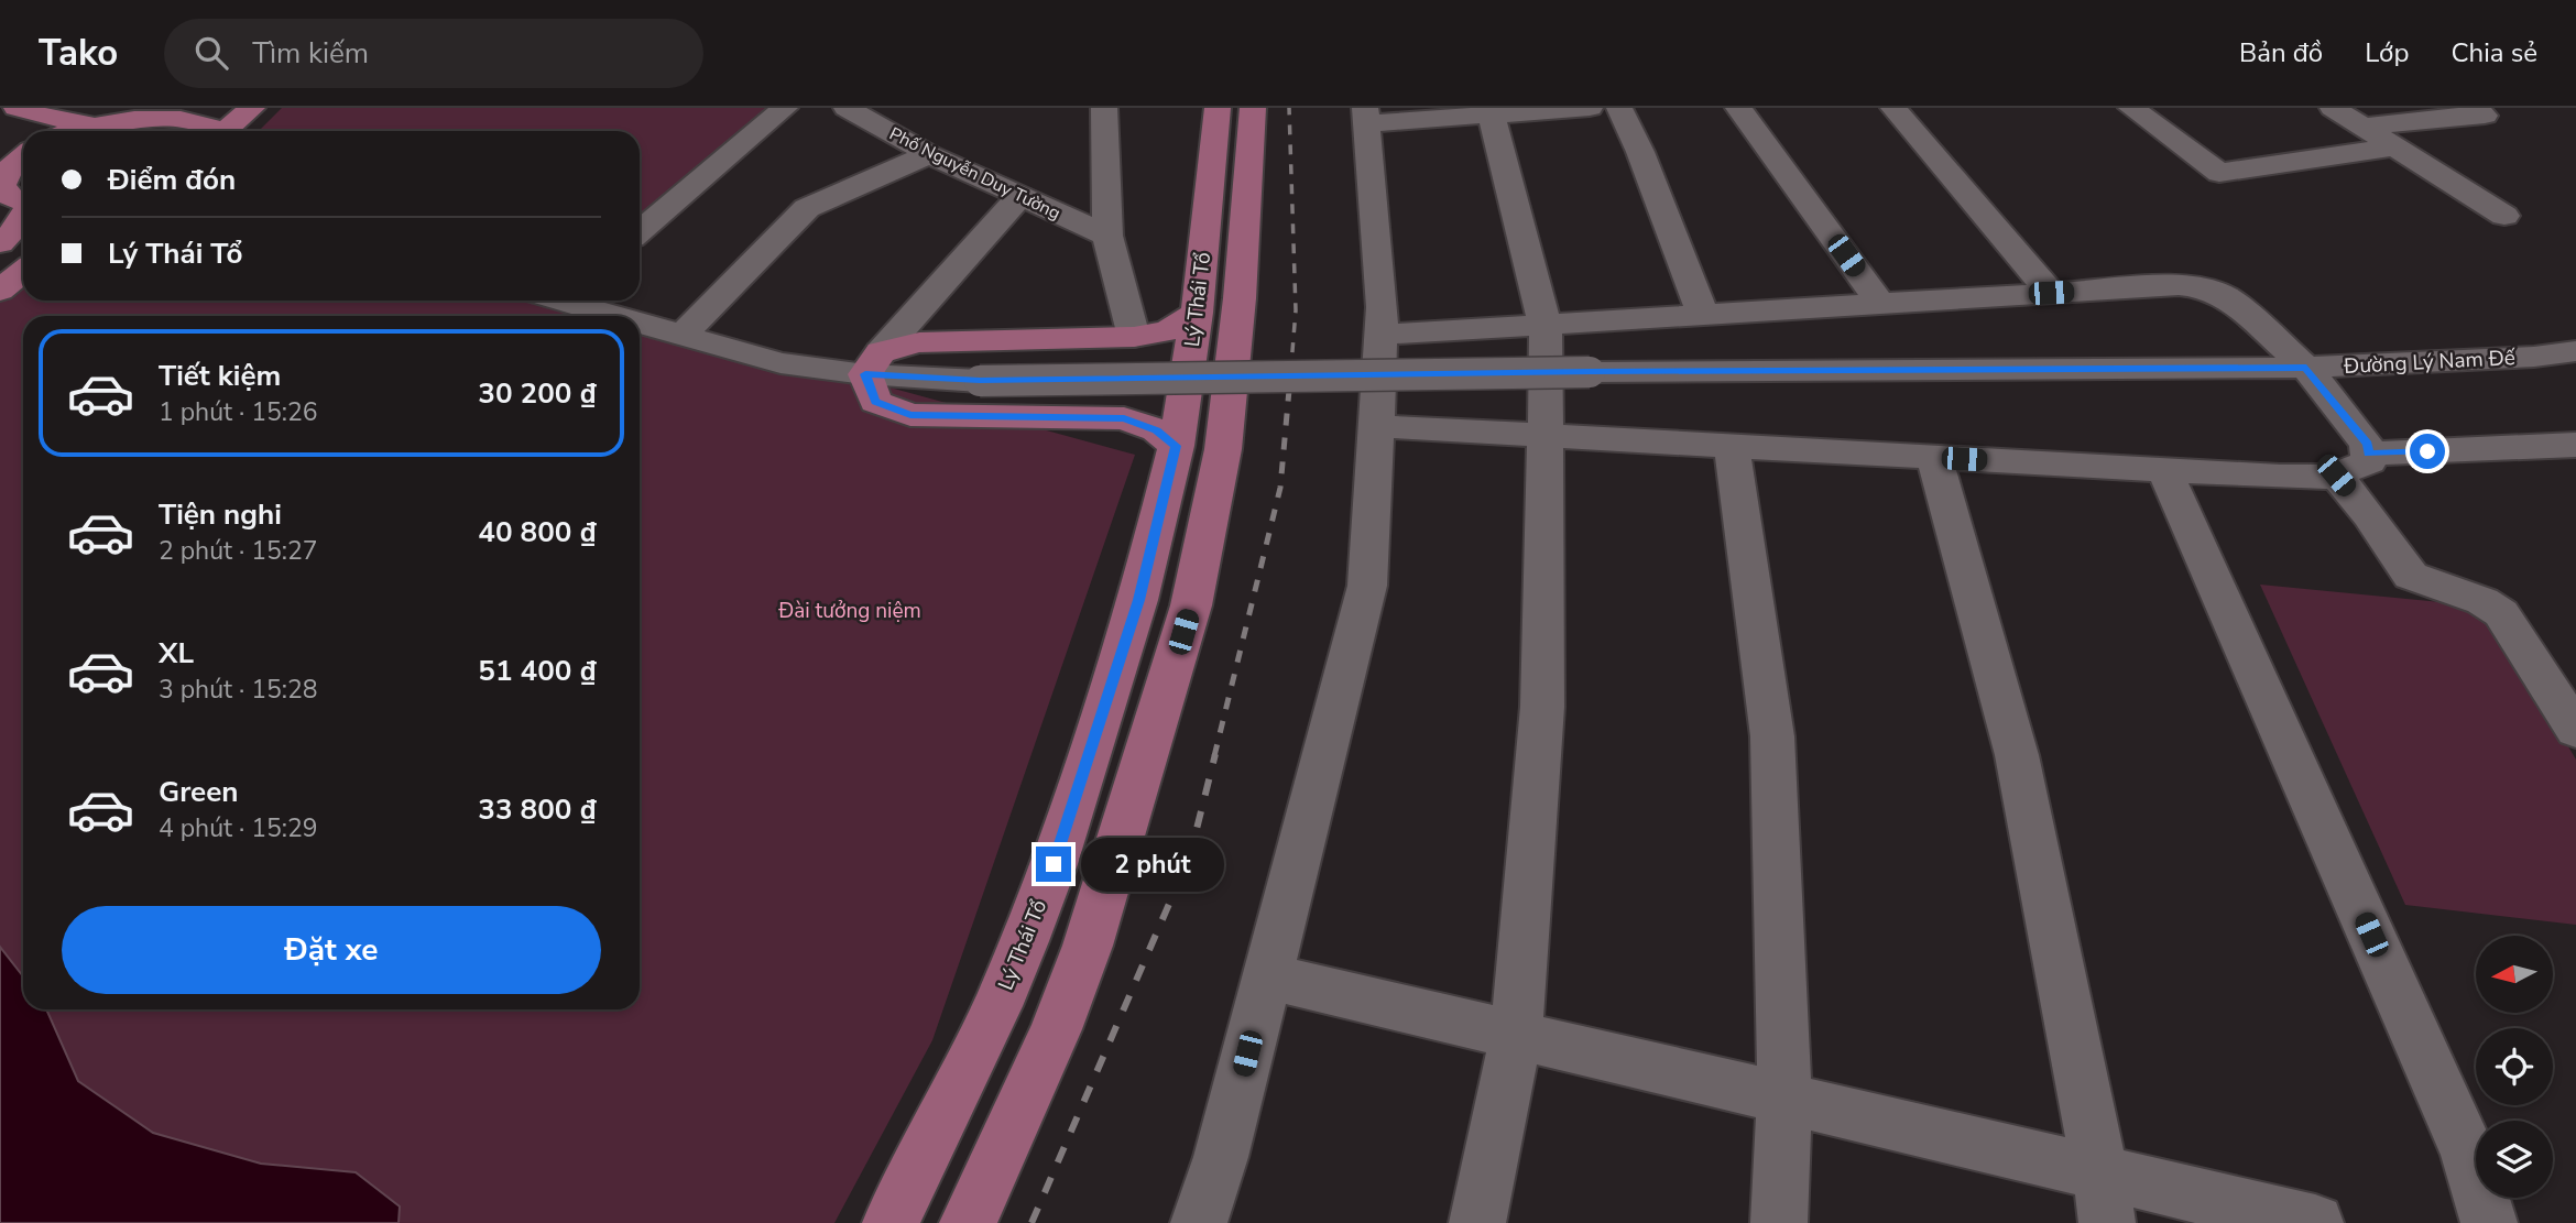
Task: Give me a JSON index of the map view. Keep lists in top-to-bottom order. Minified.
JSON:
{"streets":{"main road":["Lý Thái Tổ"],"street":["Phố Nguyễn Duy Tường","Đường Lý Nam Đế"]},"parks":["Đài tưởng niệm"],"north":"left","page":{"header":"Tako","search":"Tìm kiếm","nav":["Bản đồ","Lớp","Chia sẻ"],"banner":["Điểm đón","Lý Thái Tổ"],"list":[{"name":"Tiết kiệm","note":"1 phút · 15:26","value":"30 200 ₫"},{"name":"Tiện nghi","note":"2 phút · 15:27","value":"40 800 ₫"},{"name":"XL","note":"3 phút · 15:28","value":"51 400 ₫"},{"name":"Green","note":"4 phút · 15:29","value":"33 800 ₫"}],"bubble":"2 phút","buttons":"Đặt xe"}}
